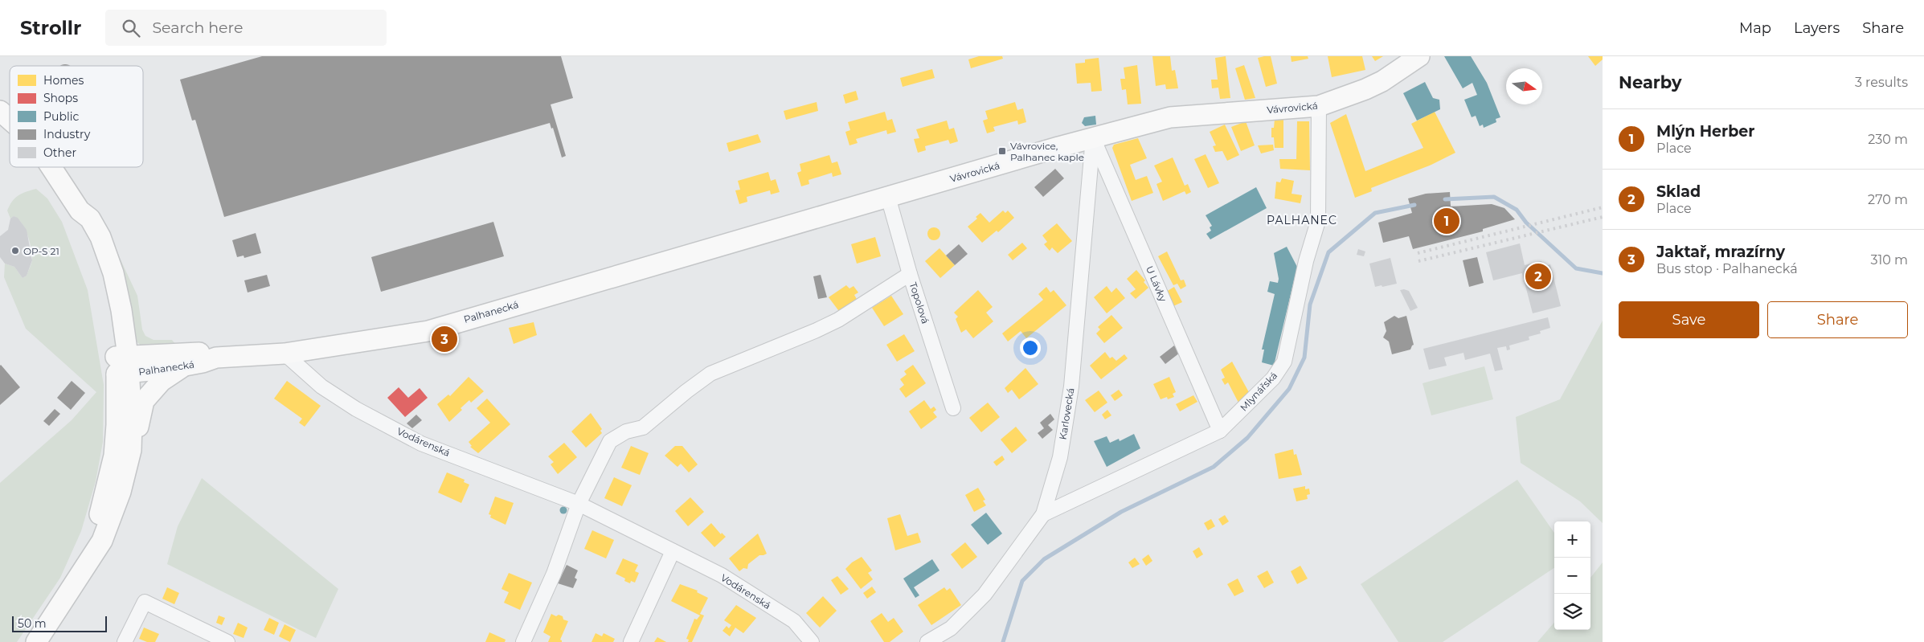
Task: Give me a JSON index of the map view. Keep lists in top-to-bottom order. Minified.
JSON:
{"streets":{"street":["Vávrovická","U Lávky","Topolová","Palhanecká","Mlynářská","Karlovecká","Vodárenská"]},"crossings":[["Vávrovická","U Lávky"],["Vávrovická","Topolová"],["Vávrovická","Palhanecká"],["Vávrovická","Mlynářská"],["Vávrovická","Karlovecká"],["U Lávky","Mlynářská"],["U Lávky","Karlovecká"],["Palhanecká","Vodárenská"],["Mlynářská","Karlovecká"]],"districts":["PALHANEC"],"places":{"transit":["Vávrovice, Palhanec kaple"],"other":["OP-S 21"]},"legend":["Homes","Shops","Public","Industry","Other"],"scale_bar":"50 m","north":"right","page":{"header":"Strollr","search":"Search here","nav":["Map","Layers","Share"],"heading":["Nearby","3 results"],"list":[{"mark":"1","name":"Mlýn Herber","note":"Place","value":"230 m"},{"mark":"2","name":"Sklad","note":"Place","value":"270 m"},{"mark":"3","name":"Jaktař, mrazírny","note":"Bus stop · Palhanecká","value":"310 m"}],"pins":["1","2","3"],"buttons":["Save","Share"],"map_buttons":["+","−"],"scale":"50 m"}}
